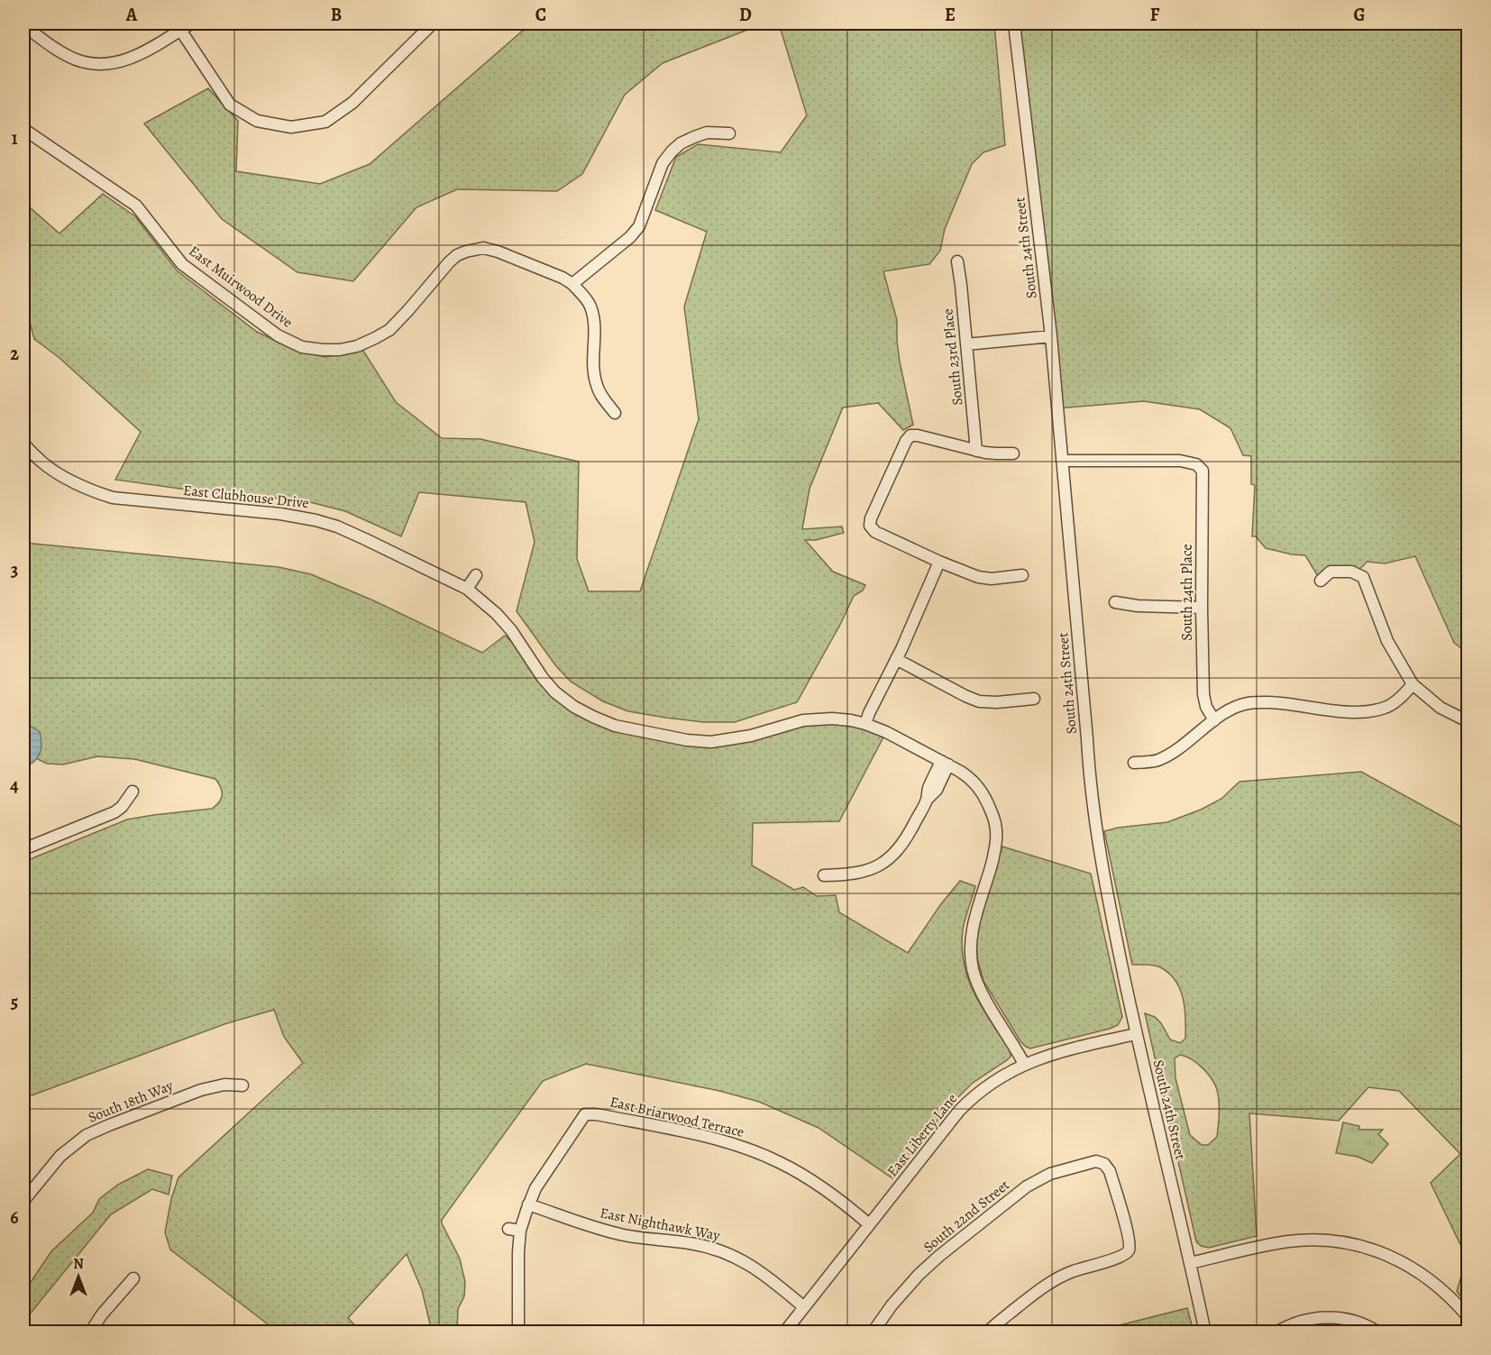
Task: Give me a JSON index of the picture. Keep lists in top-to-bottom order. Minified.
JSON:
{"streets":{"street":["South 24th Street","East Muirwood Drive","South 23rd Place","East Clubhouse Drive","South 24th Place","South 18th Way","East Briarwood Terrace","East Liberty Lane","South 22nd Street","East Nighthawk Way"]},"crossings":[["South 24th Street","South 24th Place"],["South 24th Street","East Liberty Lane"],["East Clubhouse Drive","East Liberty Lane"],["East Briarwood Terrace","East Liberty Lane"],["East Briarwood Terrace","East Nighthawk Way"],["East Liberty Lane","East Nighthawk Way"]],"north":"top","grid":{"columns":["A","B","C","D","E","F","G"],"rows":["1","2","3","4","5","6"]}}
